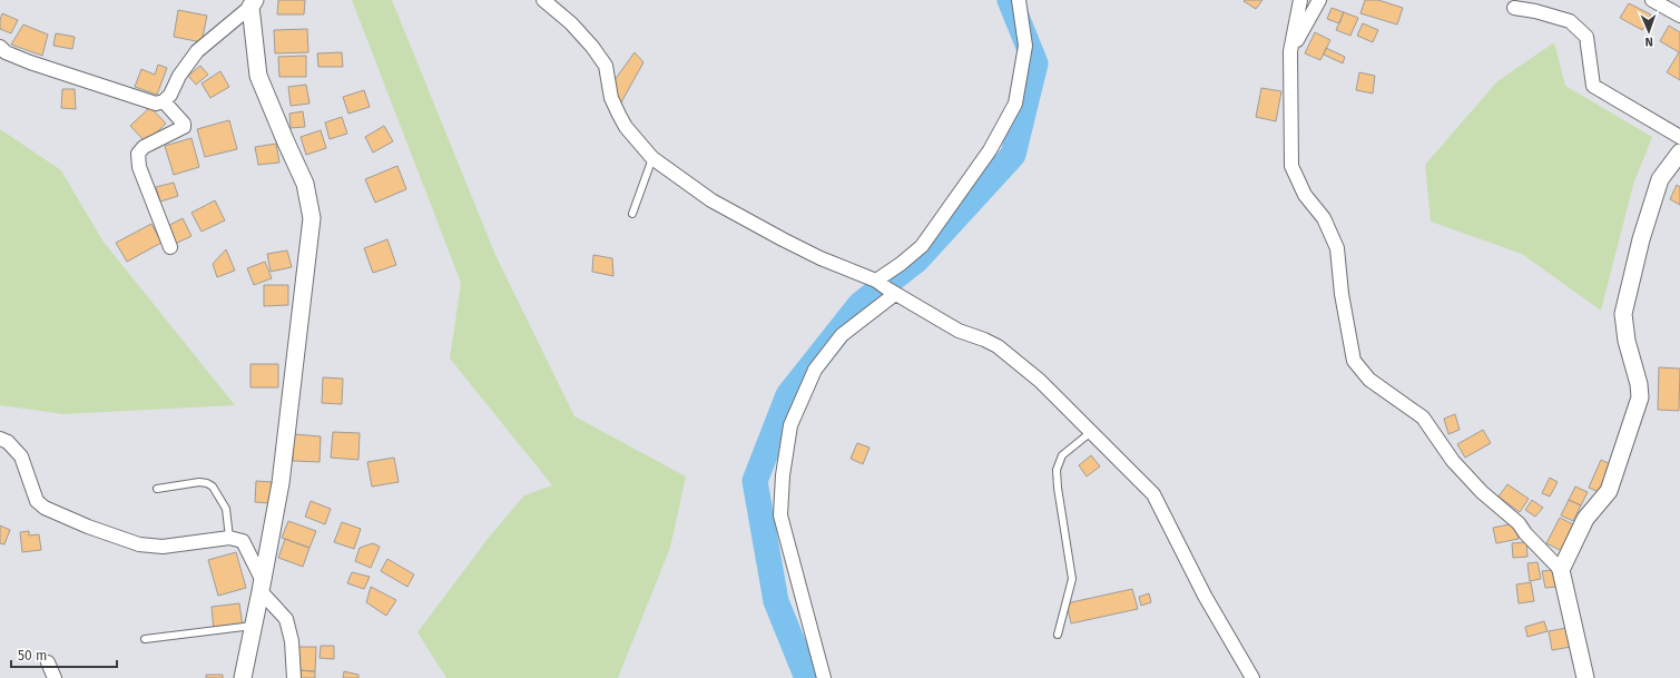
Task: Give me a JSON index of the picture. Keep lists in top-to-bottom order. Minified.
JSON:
{"scale_bar":"50 m","north":"bottom"}
